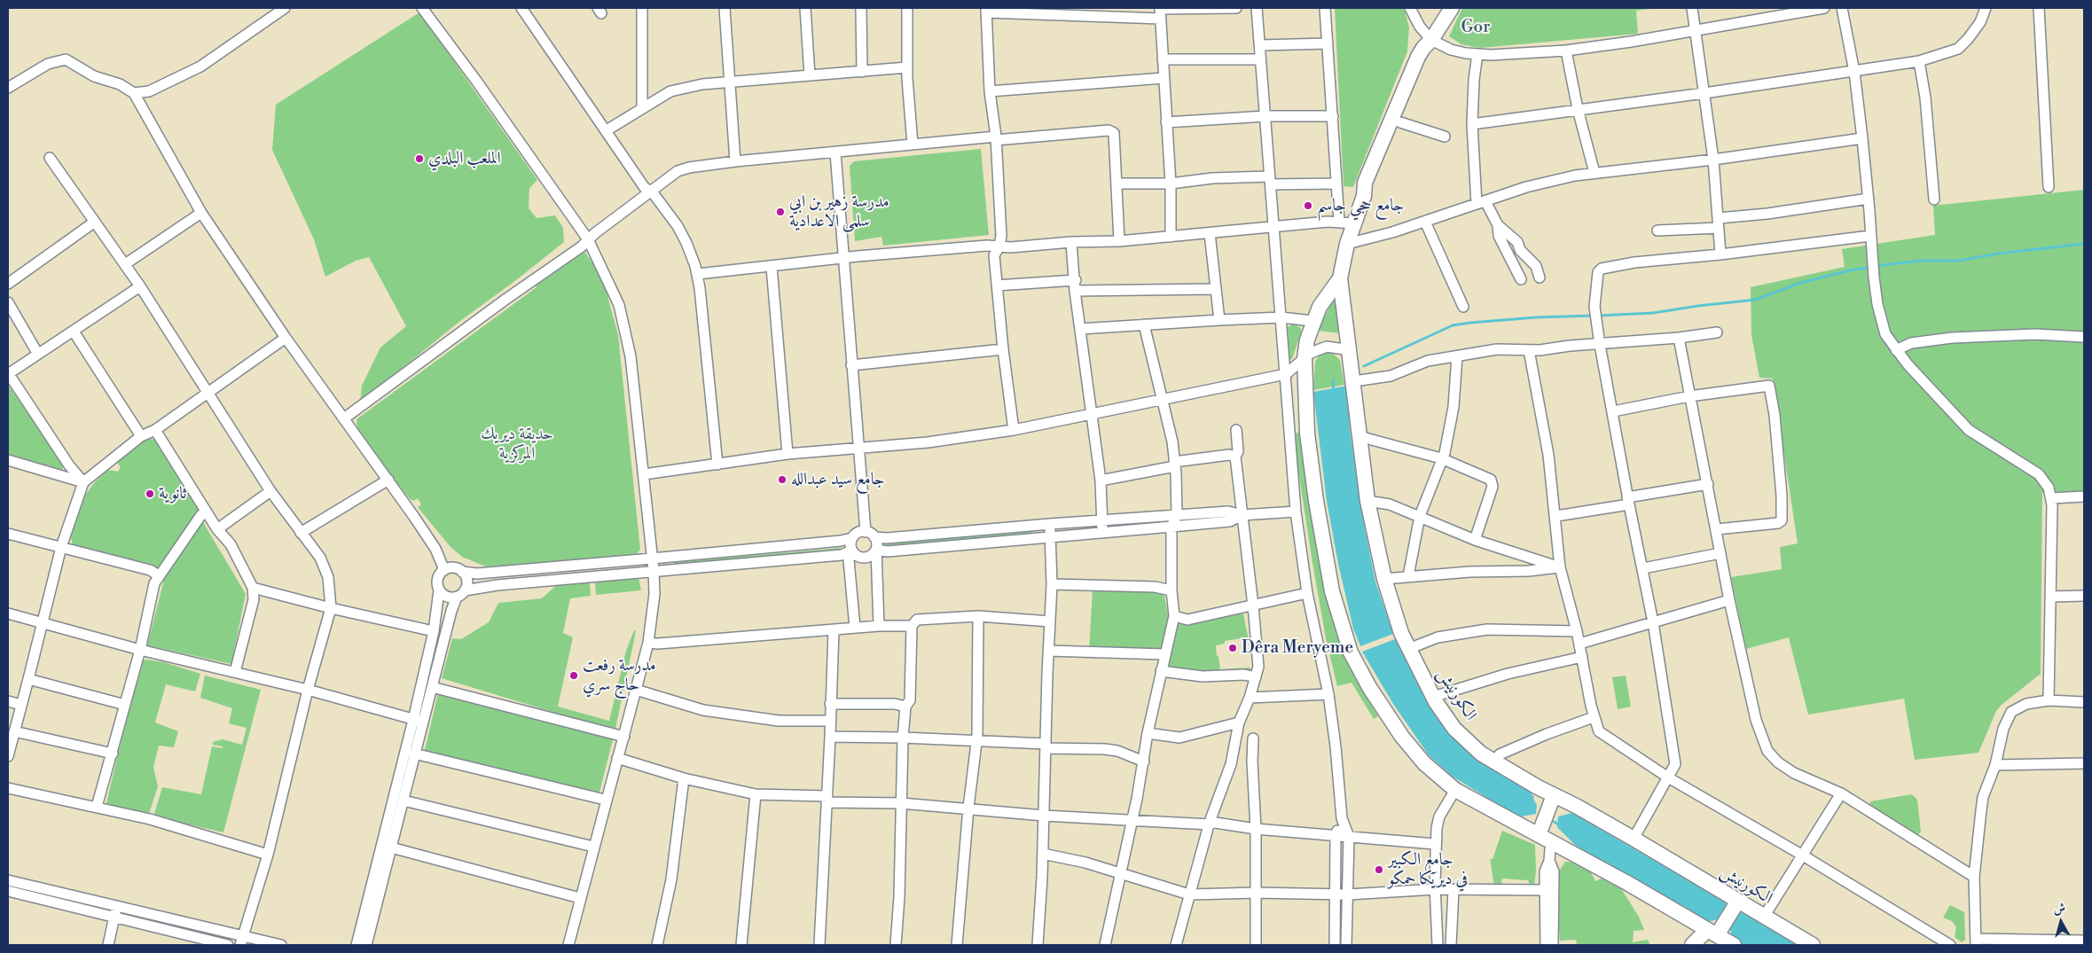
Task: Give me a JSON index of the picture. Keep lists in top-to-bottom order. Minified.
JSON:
{"streets":{"main road":["الكورنيش"]},"parks":["Gor","حديقة ديريك المركزية"],"places":["الملعب البلدي","جامع حجي جاسم","مدرسة زهير بن ابي سلمى الاعدادية","جامع سيد عبدالله","ثانوية","Dêra Meryeme","مدرسة رفعت حاج سري","جامع الكبير في ديريكا حمكو"],"north":"top"}
